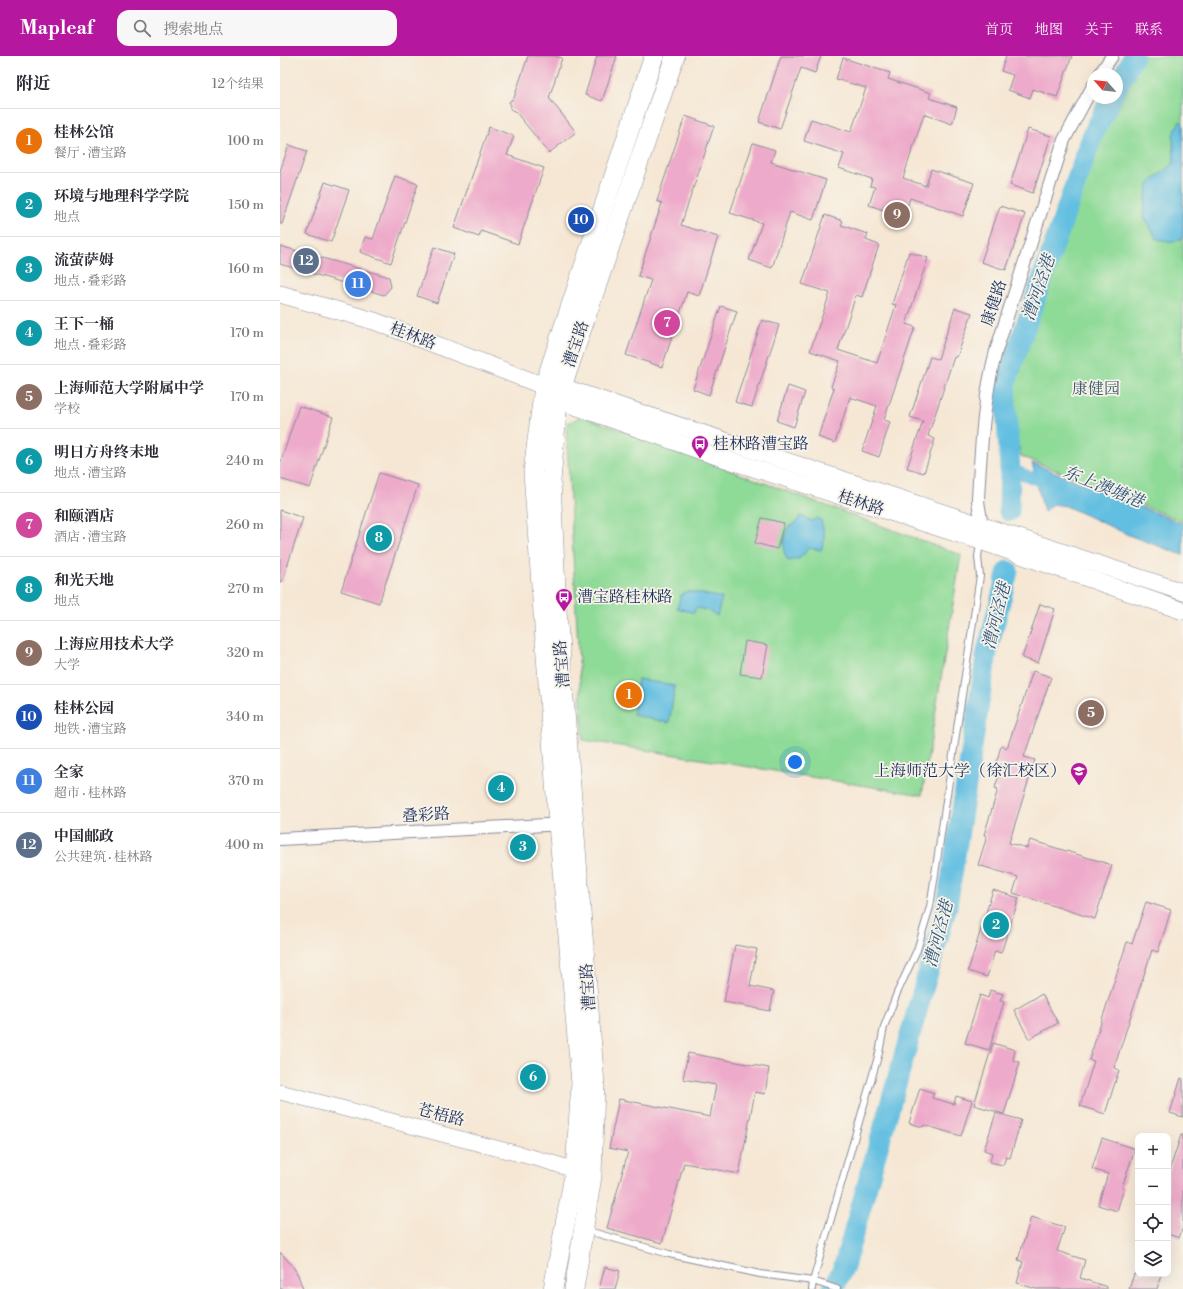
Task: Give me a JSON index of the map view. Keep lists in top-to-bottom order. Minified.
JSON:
{"streets":{"main road":["桂林路","漕宝路"],"street":["康健路","叠彩路","苍梧路"]},"crossings":[["康健路","桂林路"],["桂林路","漕宝路"],["漕宝路","叠彩路"],["漕宝路","苍梧路"]],"water":["漕河泾港","东上澳塘港"],"parks":["康健园"],"places":{"bus stop":["桂林路漕宝路","漕宝路桂林路"],"school or university":["上海师范大学（徐汇校区）"]},"north":"top left","page":{"header":"Mapleaf","search":"搜索地点","nav":["首页","地图","关于","联系"],"heading":["附近","12个结果"],"list":[{"mark":"1","name":"桂林公馆","note":"餐厅 · 漕宝路","value":"100 m"},{"mark":"2","name":"环境与地理科学学院","note":"地点","value":"150 m"},{"mark":"3","name":"流萤萨姆","note":"地点 · 叠彩路","value":"160 m"},{"mark":"4","name":"王下一桶","note":"地点 · 叠彩路","value":"170 m"},{"mark":"5","name":"上海师范大学附属中学","note":"学校","value":"170 m"},{"mark":"6","name":"明日方舟终末地","note":"地点 · 漕宝路","value":"240 m"},{"mark":"7","name":"和颐酒店","note":"酒店 · 漕宝路","value":"260 m"},{"mark":"8","name":"和光天地","note":"地点","value":"270 m"},{"mark":"9","name":"上海应用技术大学","note":"大学","value":"320 m"},{"mark":"10","name":"桂林公园","note":"地铁 · 漕宝路","value":"340 m"},{"mark":"11","name":"全家","note":"超市 · 桂林路","value":"370 m"},{"mark":"12","name":"中国邮政","note":"公共建筑 · 桂林路","value":"400 m"}],"pins":["9","10","12","11","7","8","1","5","4","3","2","6"],"map_buttons":["+","−"]}}
